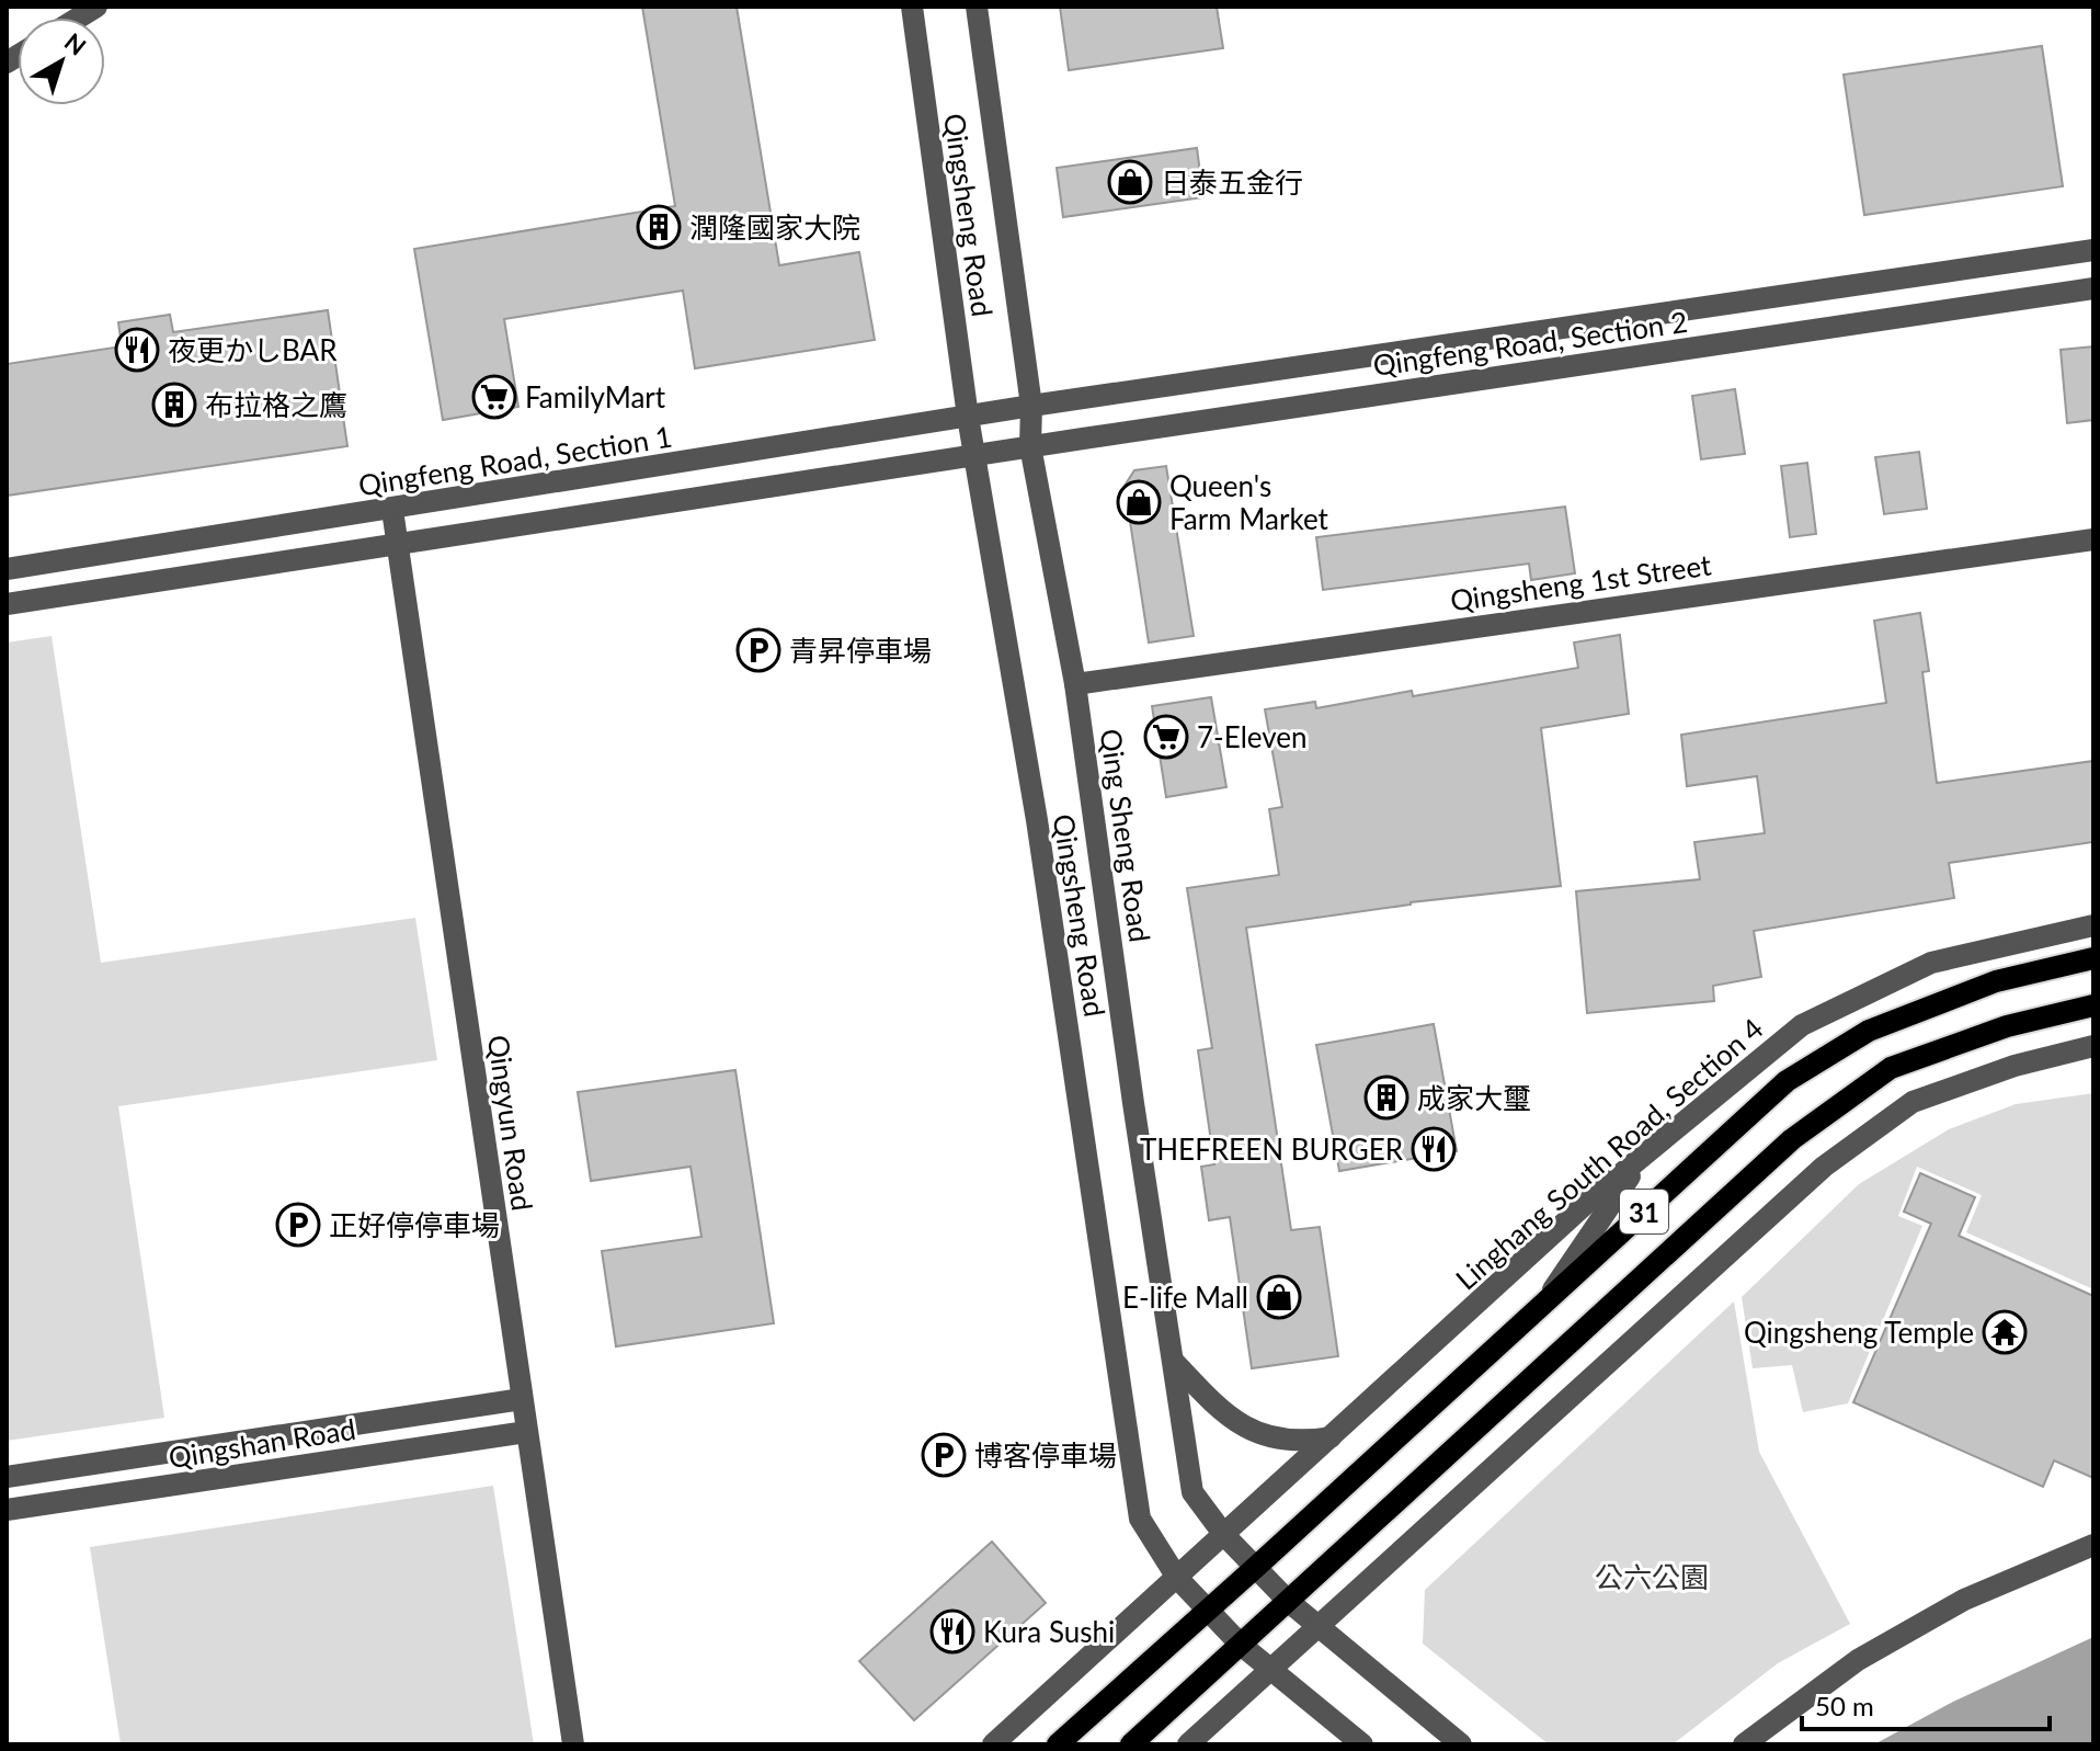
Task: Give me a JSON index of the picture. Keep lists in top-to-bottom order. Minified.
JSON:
{"streets":{"main road":["31"],"street":["Qingsheng Road","Qingfeng Road, Section 2","Qingfeng Road, Section 1","Qingsheng 1st Street","Qing Sheng Road","Qingyun Road","Linghang South Road, Section 4","Qingshan Road"]},"crossings":[["Qingsheng Road","Qingfeng Road, Section 2"],["Qingsheng Road","Qingfeng Road, Section 1"],["Qingsheng Road","31"],["Qingfeng Road, Section 2","Qingfeng Road, Section 1"],["Qingfeng Road, Section 2","Qing Sheng Road"],["Qingfeng Road, Section 1","Qing Sheng Road"],["Qingfeng Road, Section 1","Qingyun Road"],["Qingsheng 1st Street","Qing Sheng Road"],["Qing Sheng Road","Linghang South Road, Section 4"],["Qing Sheng Road","31"],["Qingyun Road","Qingshan Road"],["Linghang South Road, Section 4","31"]],"parks":["公六公園"],"places":{"shop":["日泰五金行","Queen's Farm Market","E-life Mall"],"building":["潤隆國家大院","布拉格之鷹","成家大璽"],"restaurant":["夜更かしBAR","THEFREEN BURGER","Kura Sushi"],"supermarket":["FamilyMart","7-Eleven"],"parking":["青昇停車場","正好停停車場","博客停車場"],"temple":["Qingsheng Temple"]},"scale_bar":"50 m","north":"top right"}
